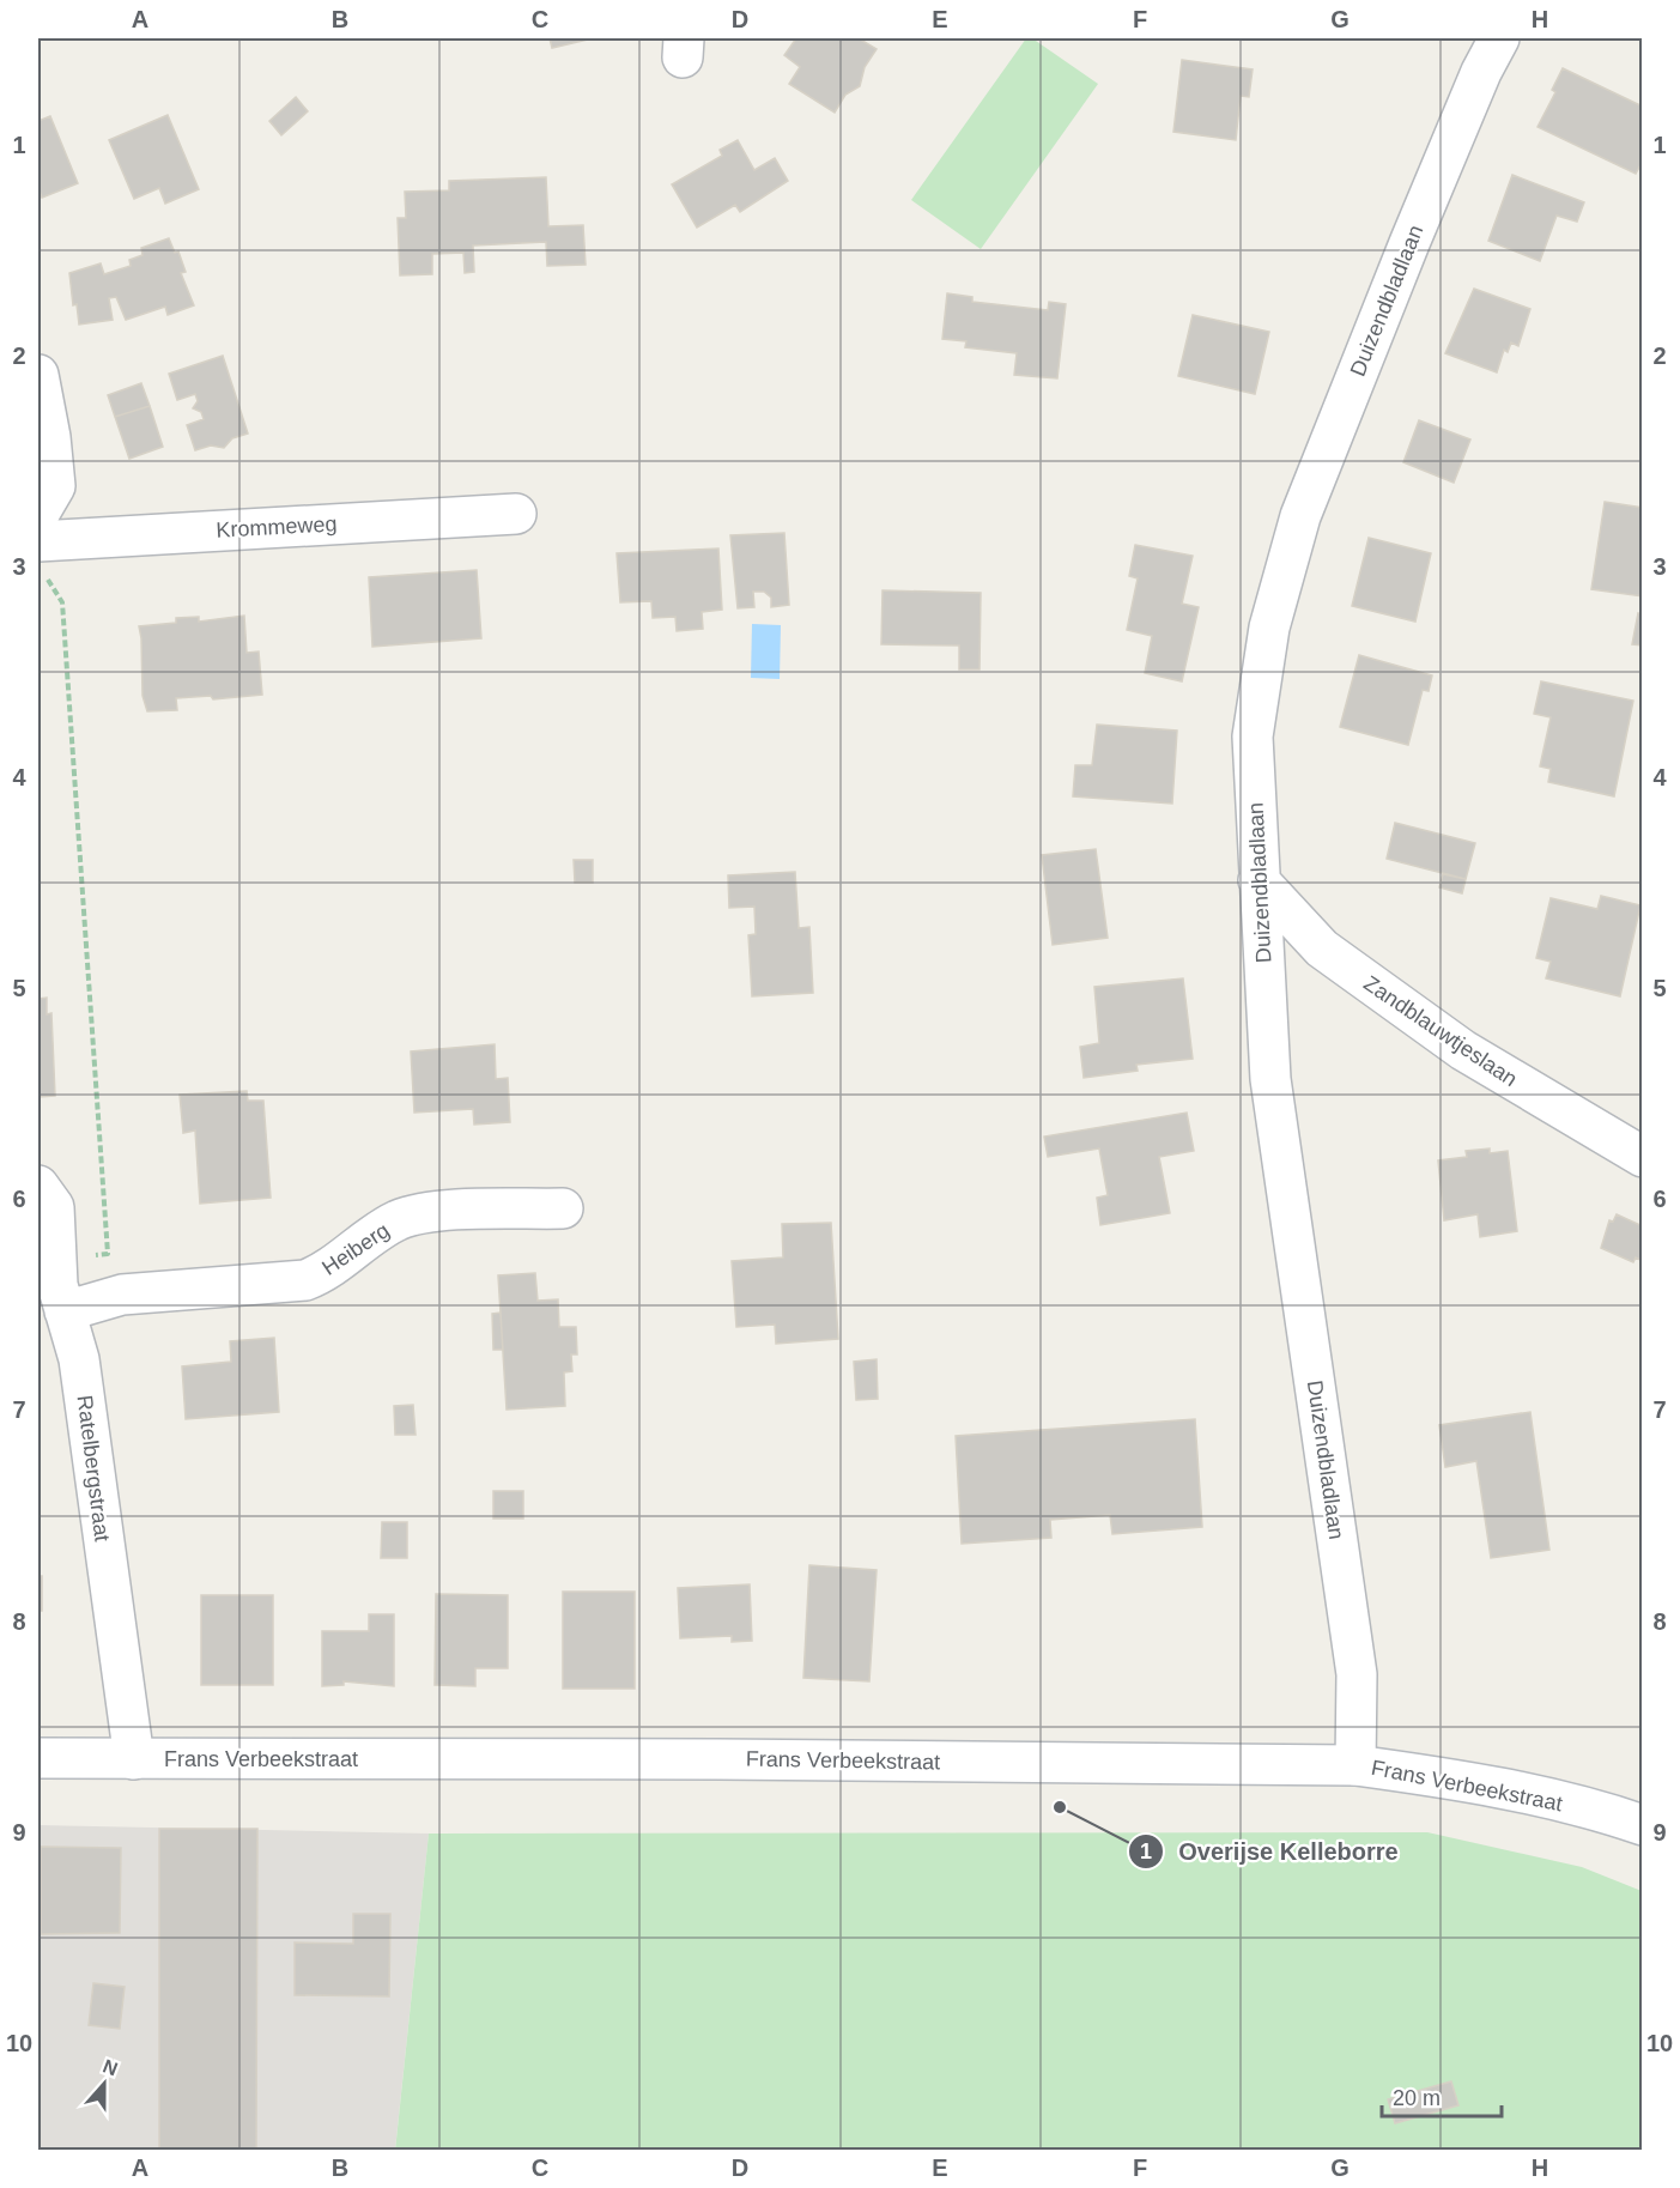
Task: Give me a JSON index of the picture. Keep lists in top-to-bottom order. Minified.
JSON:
{"streets":{"street":["Duizendbladlaan","Krommeweg","Zandblauwtjeslaan","Heiberg","Ratelbergstraat","Frans Verbeekstraat"]},"crossings":[["Duizendbladlaan","Zandblauwtjeslaan"],["Duizendbladlaan","Frans Verbeekstraat"],["Heiberg","Ratelbergstraat"],["Ratelbergstraat","Frans Verbeekstraat"]],"places":["Overijse Kelleborre"],"scale_bar":"20 m","north":"top","grid":{"columns":["A","B","C","D","E","F","G","H"],"rows":["1","2","3","4","5","6","7","8","9","10"]}}
